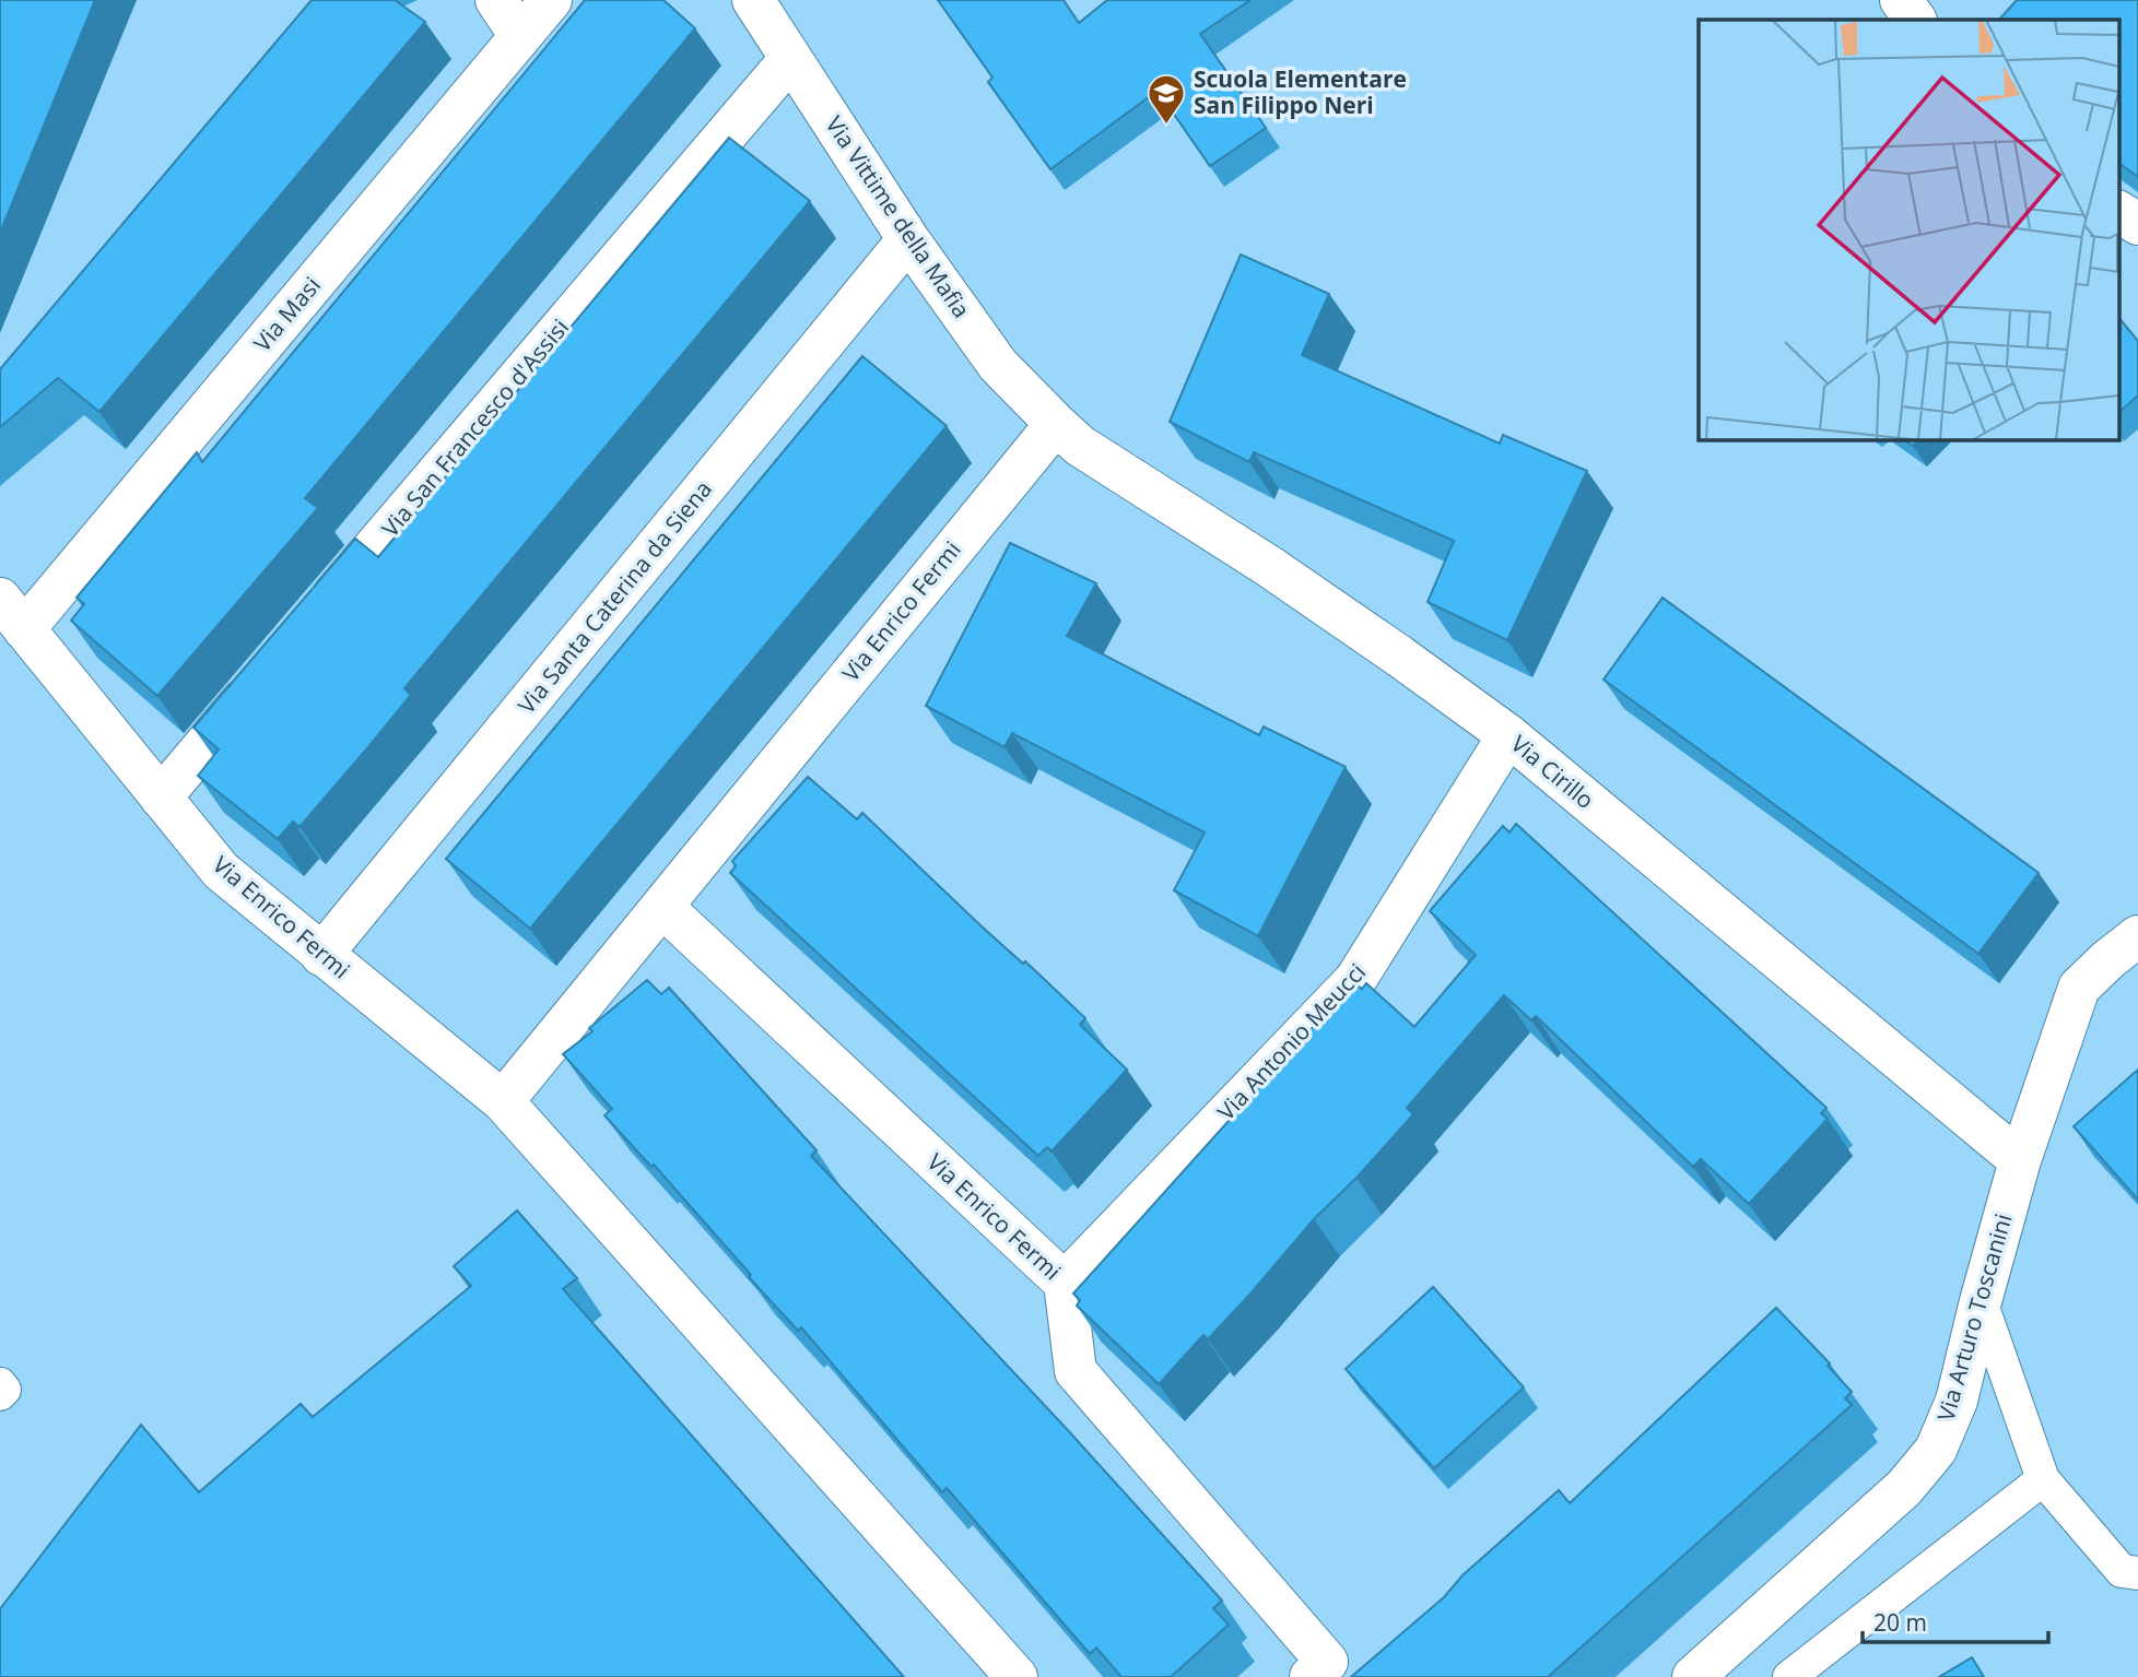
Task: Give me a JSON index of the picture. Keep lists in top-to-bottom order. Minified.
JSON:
{"streets":{"street":["Via Vittime della Mafia","Via Masi","Via San Francesco d'Assisi","Via Santa Caterina da Siena","Via Enrico Fermi","Via Cirillo","Via Antonio Meucci","Via Arturo Toscanini"]},"crossings":[["Via Vittime della Mafia","Via San Francesco d'Assisi"],["Via Vittime della Mafia","Via Santa Caterina da Siena"],["Via Vittime della Mafia","Via Enrico Fermi"],["Via Vittime della Mafia","Via Cirillo"],["Via Masi","Via Enrico Fermi"],["Via Santa Caterina da Siena","Via Enrico Fermi"],["Via Enrico Fermi","Via Cirillo"],["Via Enrico Fermi","Via Antonio Meucci"],["Via Cirillo","Via Antonio Meucci"],["Via Cirillo","Via Arturo Toscanini"]],"places":{"school or university":["Scuola Elementare San Filippo Neri"]},"scale_bar":"20 m"}
